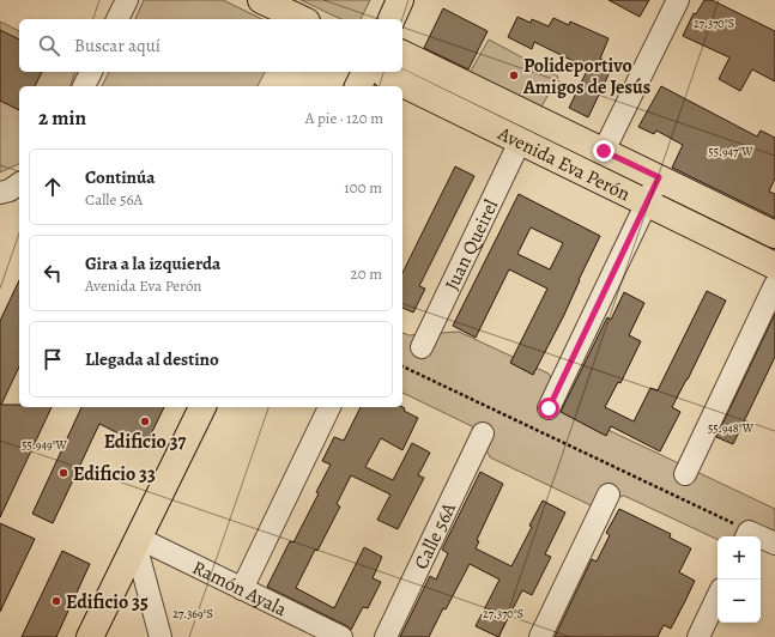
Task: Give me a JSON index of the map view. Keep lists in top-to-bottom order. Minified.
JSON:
{"streets":{"main road":["Avenida Eva Perón"],"street":["Juan Queirel","Calle 56A","Ramón Ayala"]},"crossings":[["Avenida Eva Perón","Juan Queirel"]],"places":["Polideportivo Amigos de Jesús","Edificio 37","Edificio 33","Edificio 35"],"page":{"search":"Buscar aquí","heading":["2 min","A pie · 120 m"],"list":[["Continúa","Calle 56A","100 m"],["Gira a la izquierda","Avenida Eva Perón","20 m"],"Llegada al destino"],"map_buttons":["+","−"]},"coordinates":["27.370°S","55.947°W","55.948°W","55.949°W","27.369°S"]}
